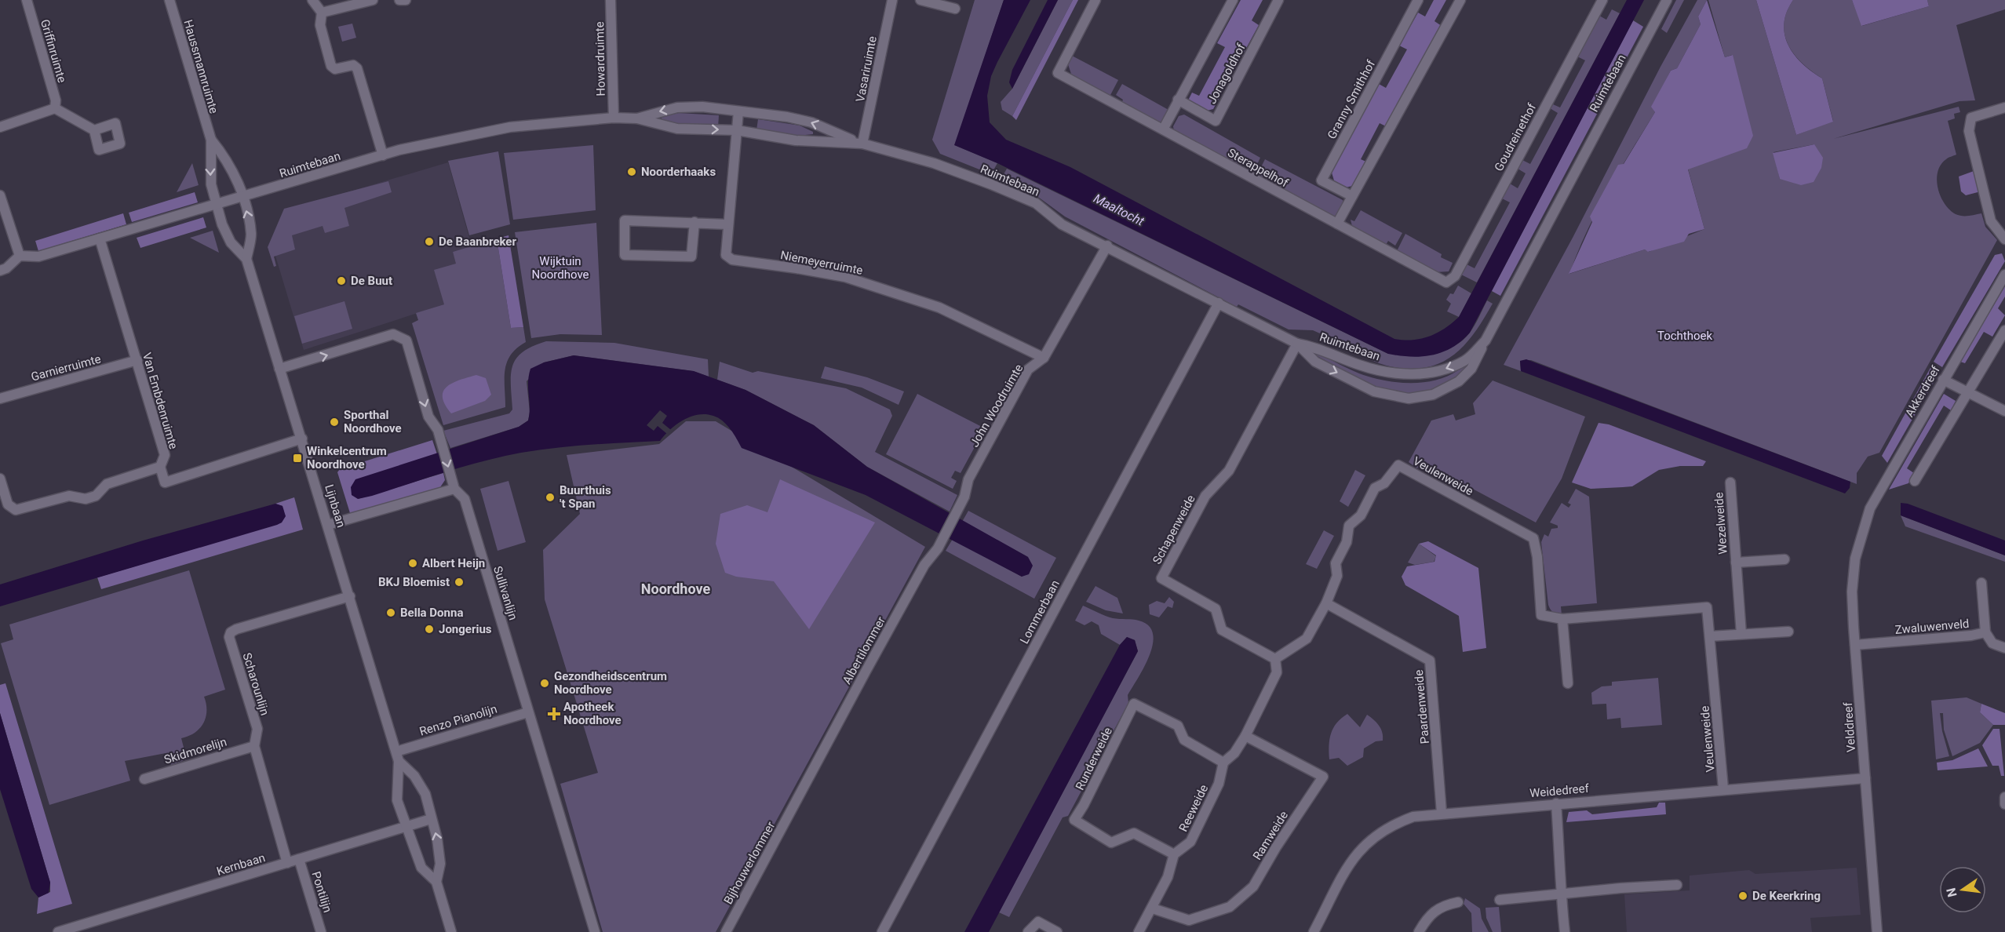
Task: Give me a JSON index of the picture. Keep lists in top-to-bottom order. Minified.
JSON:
{"streets":{"street":["Griffinruimte","Howardruimte","Haussmannruimte","Vasariruimte","Jonagoldhof","Ruimtebaan","Granny Smithhof","Goudreinethof","Sterappelhof","Niemeyerruimte","Garnierruimte","Akkerdreef","Van Embdenruimte","John Woodruimte","Veulenweide","Lijnbaan","Wezelweide","Schapenweide","Sullivanlijn","Lommerbaan","Zwaluwenveld","Albertilommer","Scharounlijn","Paardenweide","Renzo Pianolijn","Velddreef","Skidmorelijn","Runderweide","Weidedreef","Reeweide","Ramweide","Bijhouwerlommer","Kernbaan","Pontilijn"]},"crossings":[["Howardruimte","Ruimtebaan"],["Haussmannruimte","Lijnbaan"],["Vasariruimte","Ruimtebaan"],["Ruimtebaan","Niemeyerruimte"],["Ruimtebaan","Van Embdenruimte"],["Ruimtebaan","John Woodruimte"],["Ruimtebaan","Lijnbaan"],["Ruimtebaan","Schapenweide"],["Ruimtebaan","Lommerbaan"],["Goudreinethof","Sterappelhof"],["Niemeyerruimte","John Woodruimte"],["Garnierruimte","Van Embdenruimte"],["Akkerdreef","Velddreef"],["John Woodruimte","Albertilommer"],["Veulenweide","Paardenweide"],["Veulenweide","Weidedreef"],["Lijnbaan","Sullivanlijn"],["Lijnbaan","Scharounlijn"],["Lijnbaan","Renzo Pianolijn"],["Lijnbaan","Kernbaan"],["Sullivanlijn","Renzo Pianolijn"],["Zwaluwenveld","Velddreef"],["Albertilommer","Bijhouwerlommer"],["Scharounlijn","Skidmorelijn"],["Scharounlijn","Kernbaan"],["Paardenweide","Weidedreef"],["Velddreef","Weidedreef"],["Runderweide","Reeweide"],["Kernbaan","Pontilijn"]],"districts":["Noordhove"],"water":["Maaltocht"],"parks":["Wijktuin Noordhove","Tochthoek"],"places":{"other":["Noorderhaaks","De Baanbreker","De Buut","Sporthal Noordhove","Buurthuis 't Span","Albert Heijn","BKJ Bloemist","Bella Donna","Jongerius","Gezondheidscentrum Noordhove","De Keerkring"],"transit":["Winkelcentrum Noordhove"],"health":["Apotheek Noordhove"]},"north":"left"}
